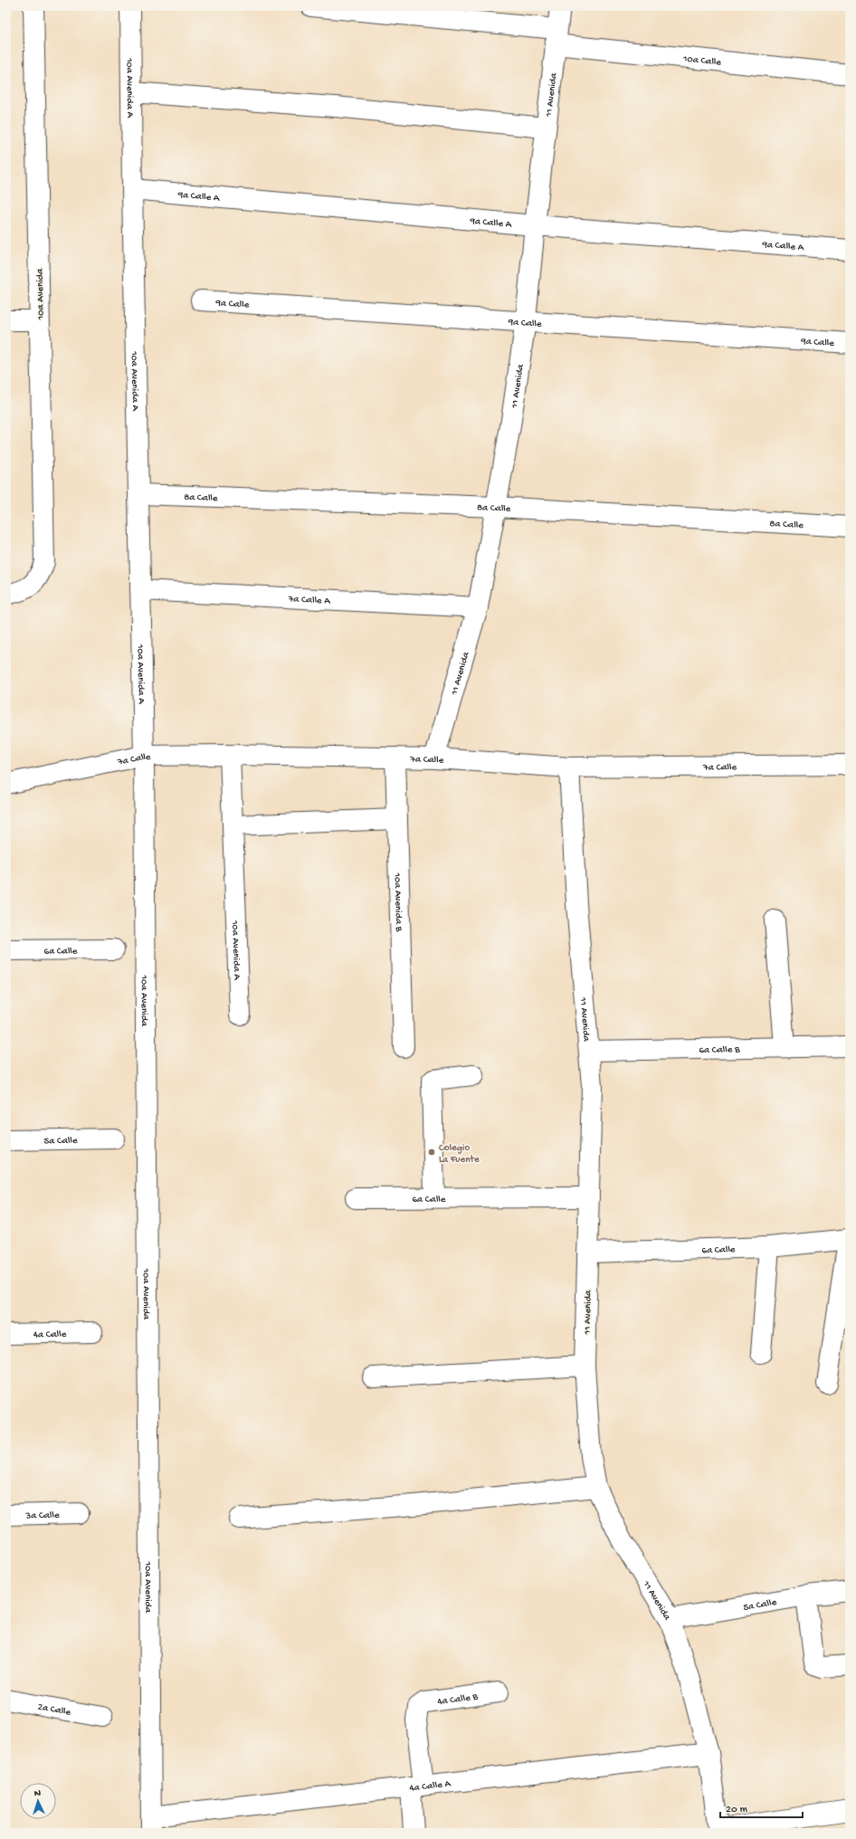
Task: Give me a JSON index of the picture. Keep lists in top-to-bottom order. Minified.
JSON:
{"streets":{"street":["10a Calle","10a Avenida A","11 Avenida","9a Calle A","10a Avenida","9a Calle","8a Calle","7a Calle A","7a Calle","10a Avenida B","6a Calle","6a Calle B","5a Calle","4a Calle","3a Calle","4a Calle B","2a Calle","4a Calle A"]},"crossings":[["10a Calle","11 Avenida"],["10a Avenida A","9a Calle A"],["10a Avenida A","10a Avenida"],["10a Avenida A","8a Calle"],["10a Avenida A","7a Calle A"],["10a Avenida A","7a Calle"],["11 Avenida","9a Calle A"],["11 Avenida","9a Calle"],["11 Avenida","8a Calle"],["11 Avenida","7a Calle A"],["11 Avenida","7a Calle"],["11 Avenida","6a Calle"],["11 Avenida","6a Calle B"],["11 Avenida","5a Calle"],["11 Avenida","4a Calle A"],["10a Avenida","7a Calle"],["10a Avenida","4a Calle A"],["7a Calle","10a Avenida B"],["4a Calle B","4a Calle A"]],"places":["Colegio La Fuente"],"scale_bar":"20 m","north":"top"}
